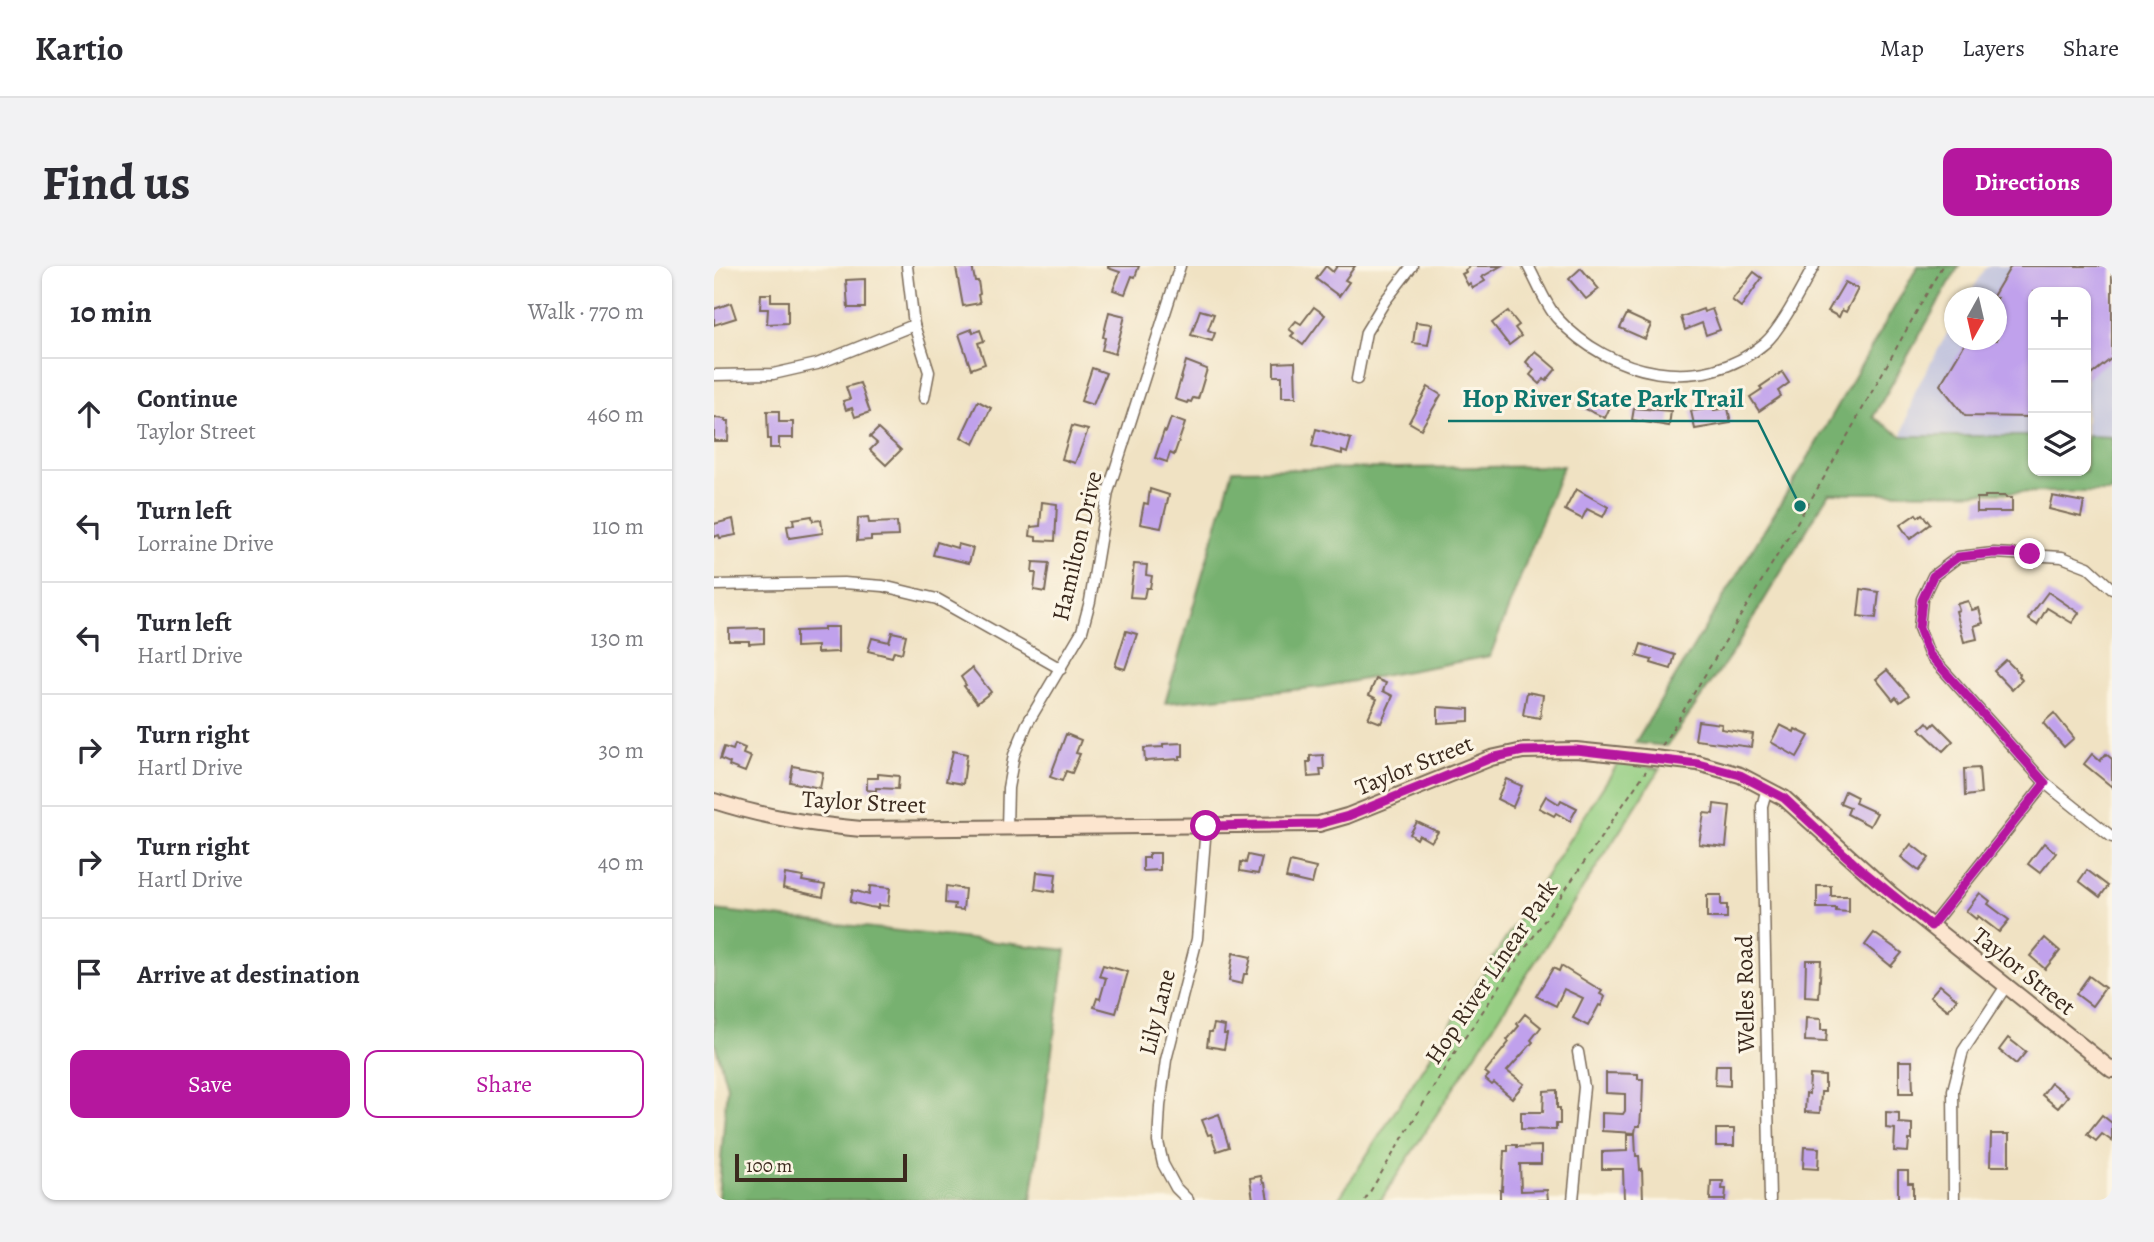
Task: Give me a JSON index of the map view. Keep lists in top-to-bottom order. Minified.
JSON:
{"streets":{"street":["Hamilton Drive","Taylor Street","Welles Road","Lily Lane"],"path":["Hop River Linear Park"]},"crossings":[["Hamilton Drive","Taylor Street"],["Taylor Street","Welles Road"],["Taylor Street","Lily Lane"]],"places":["Hop River State Park Trail"],"scale_bar":"100 m","north":"bottom","page":{"header":"Kartio","nav":["Map","Layers","Share"],"buttons":["Directions",["Save","Share"]],"title":"Find us","heading":["10 min","Walk · 770 m"],"map_buttons":["+","−"],"list":[["Continue","Taylor Street","460 m"],["Turn left","Lorraine Drive","110 m"],["Turn left","Hartl Drive","130 m"],["Turn right","Hartl Drive","30 m"],["Turn right","Hartl Drive","40 m"],"Arrive at destination"],"scale":"100 m"}}
